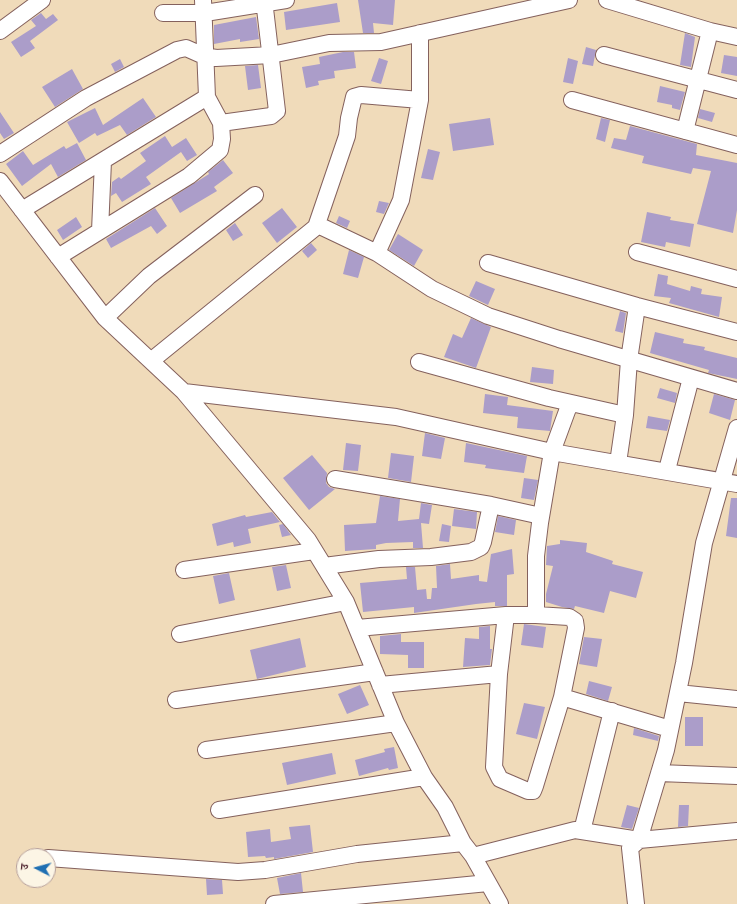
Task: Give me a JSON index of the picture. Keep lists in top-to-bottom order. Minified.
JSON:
{"north":"left"}
